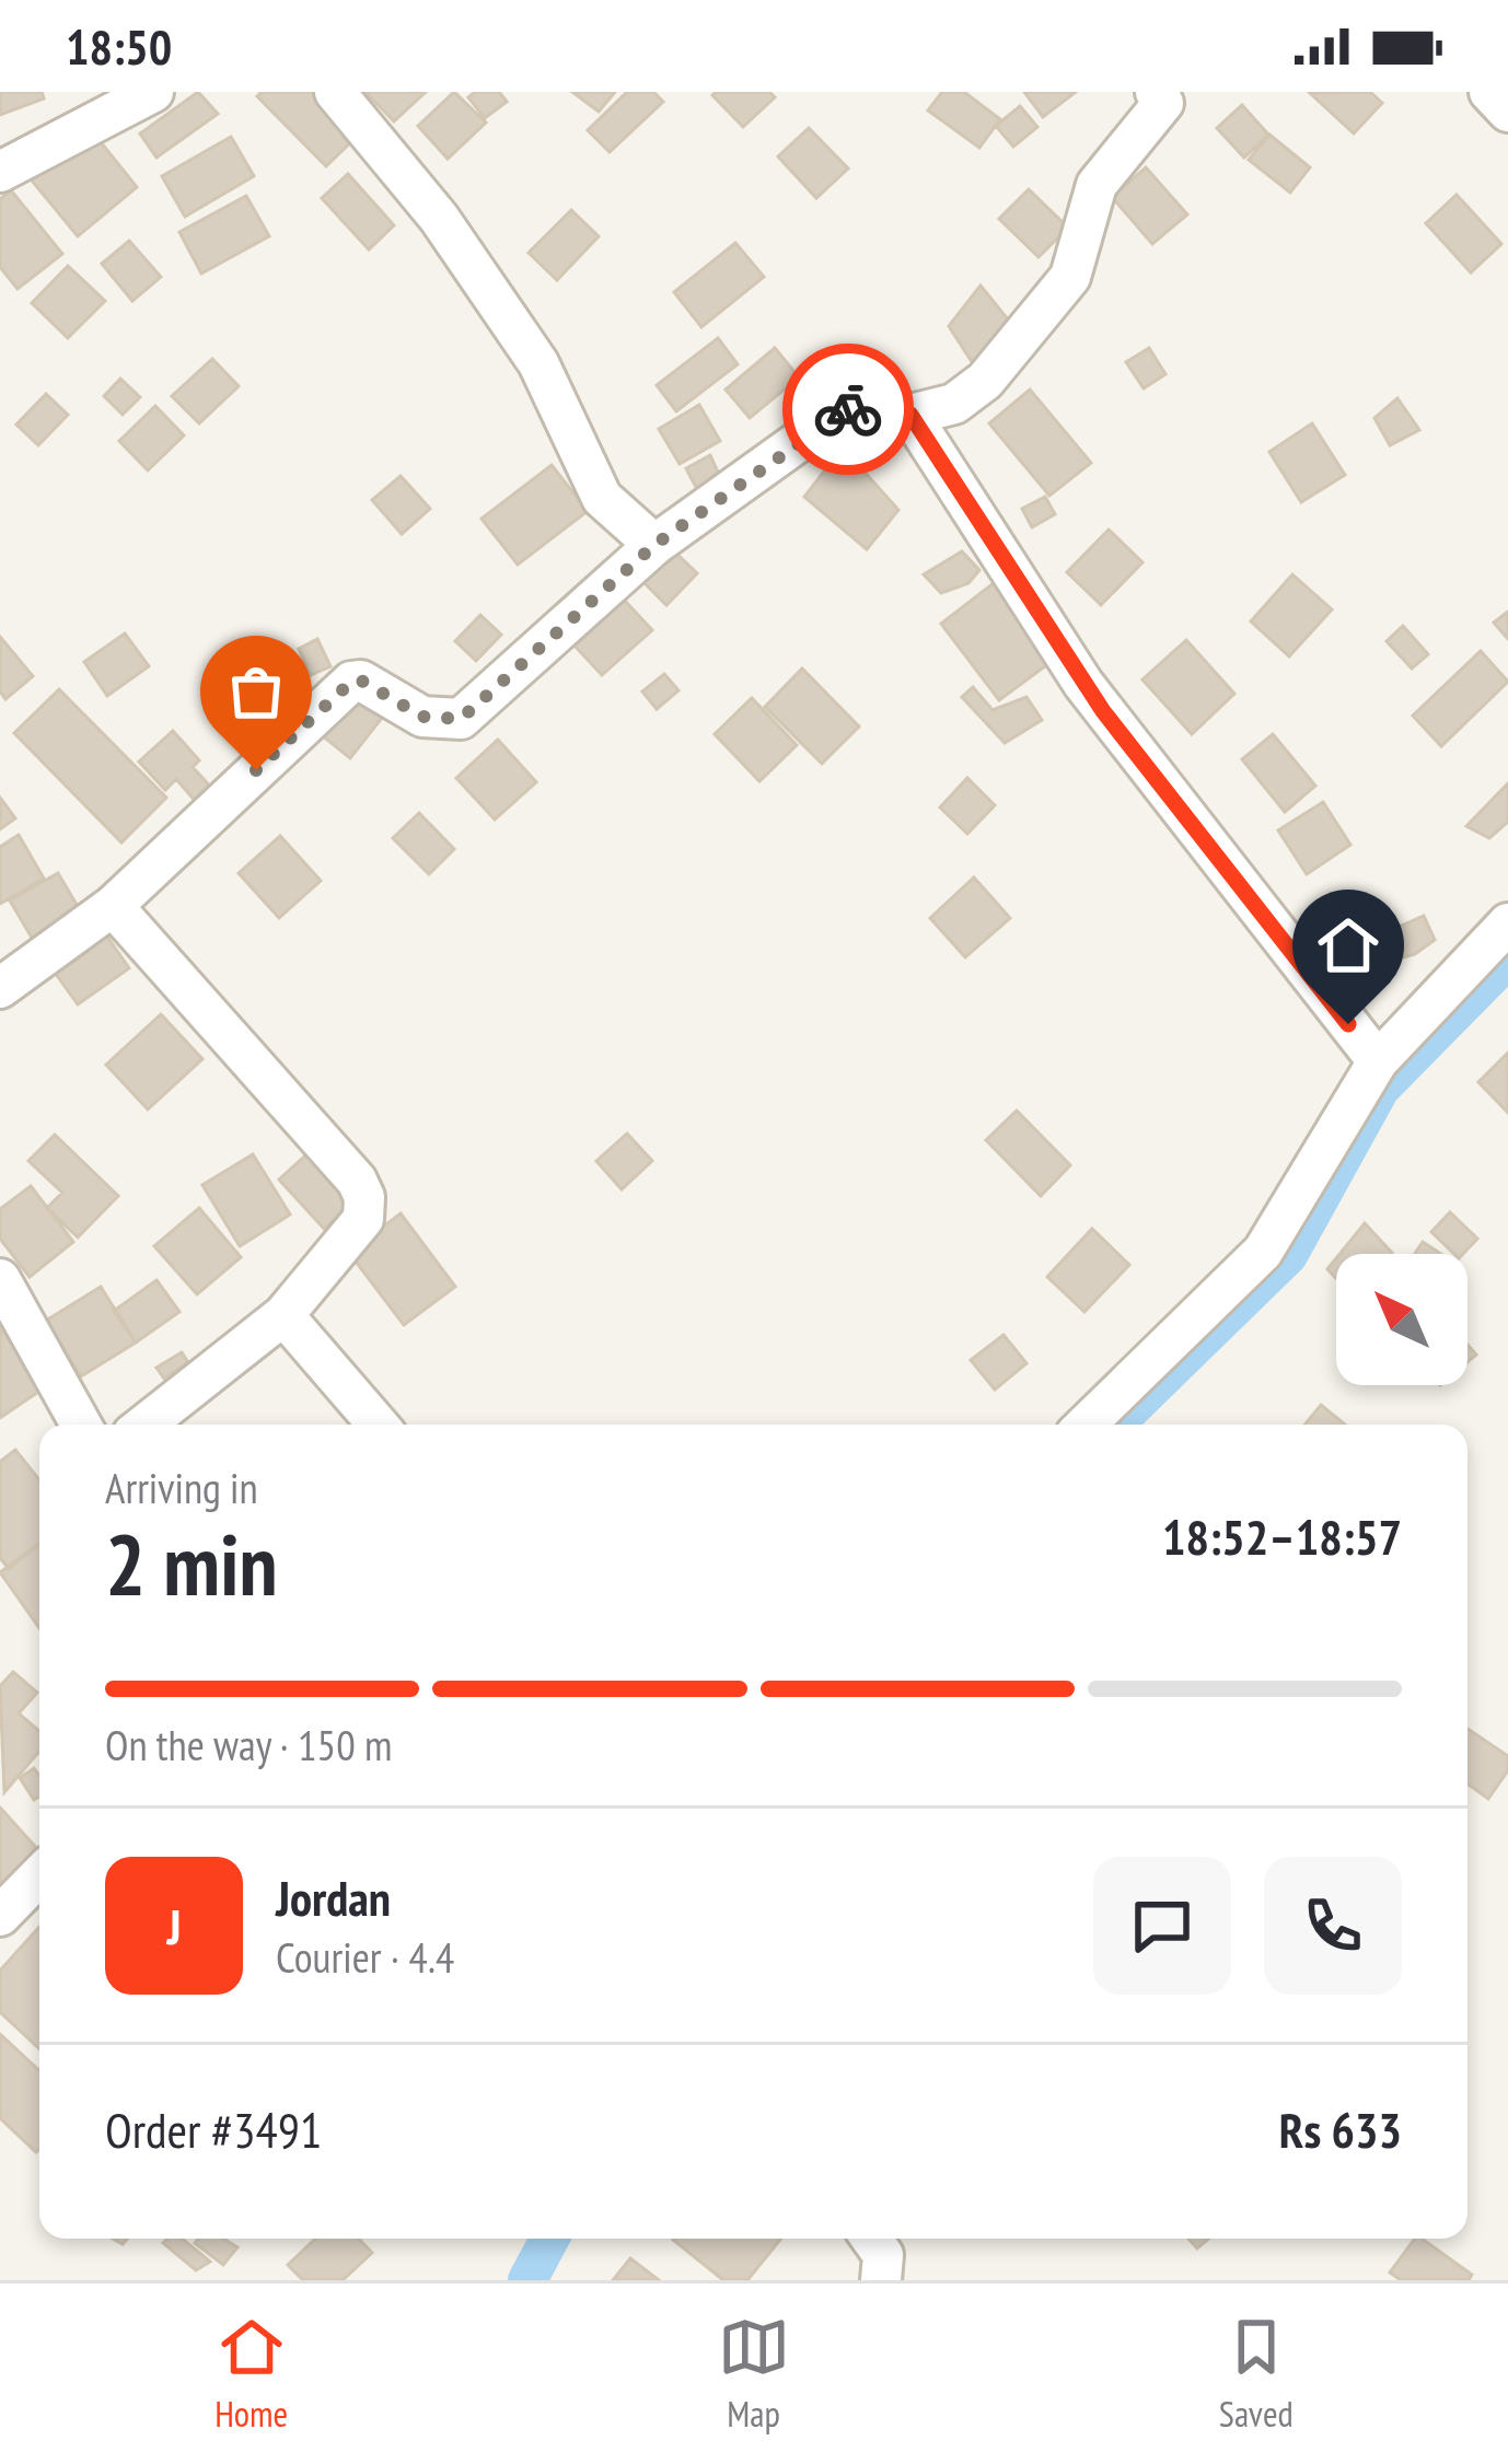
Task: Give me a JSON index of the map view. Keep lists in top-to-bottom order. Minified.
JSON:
{"north":"top left","page":{"status":"18:50","heading":["2 min","Arriving in","18:52–18:57"],"panel":["Jordan","Courier · 4.4","Order #3491","Rs 633"],"bar":"On the way · 150 m","round":"J","tabs":["Home","Map","Saved"]}}
